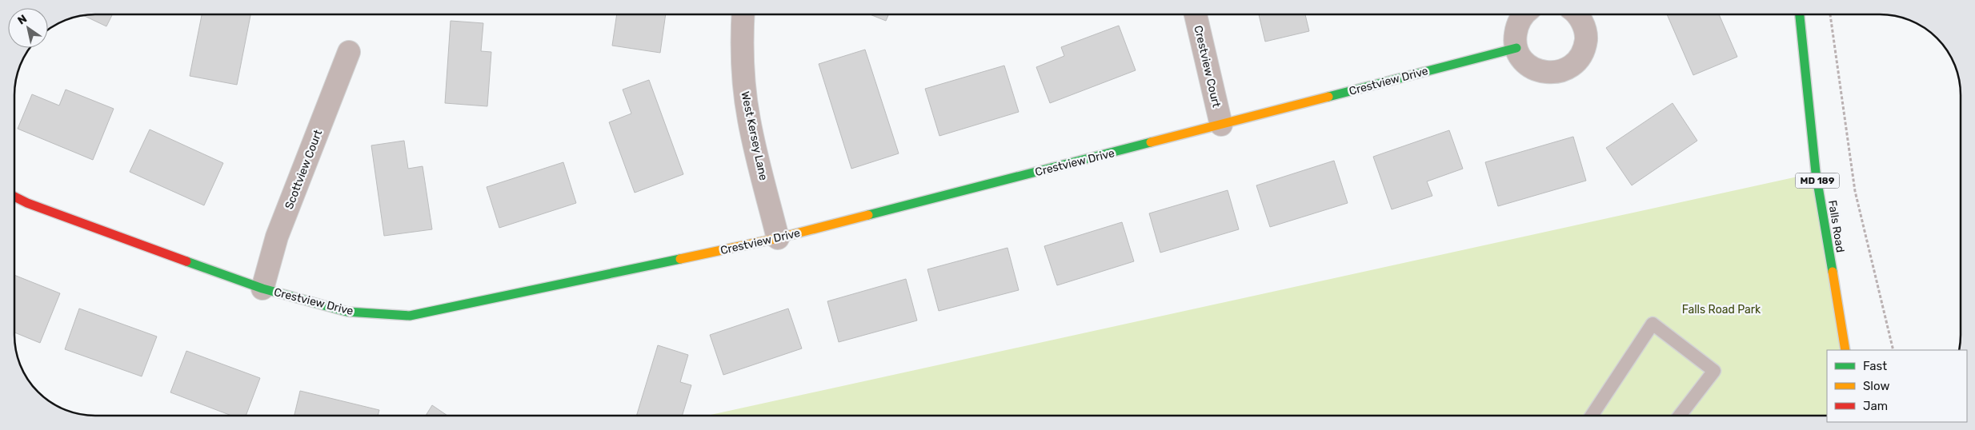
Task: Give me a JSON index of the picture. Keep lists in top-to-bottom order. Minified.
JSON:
{"streets":{"street":["Crestview Court","Crestview Drive","West Kersey Lane","Scottview Court","MD 189","Falls Road"]},"crossings":[["Crestview Court","Crestview Drive"],["Crestview Drive","West Kersey Lane"],["Crestview Drive","Scottview Court"]],"parks":["Falls Road Park"],"legend":["Fast","Slow","Jam"],"north":"top left"}
